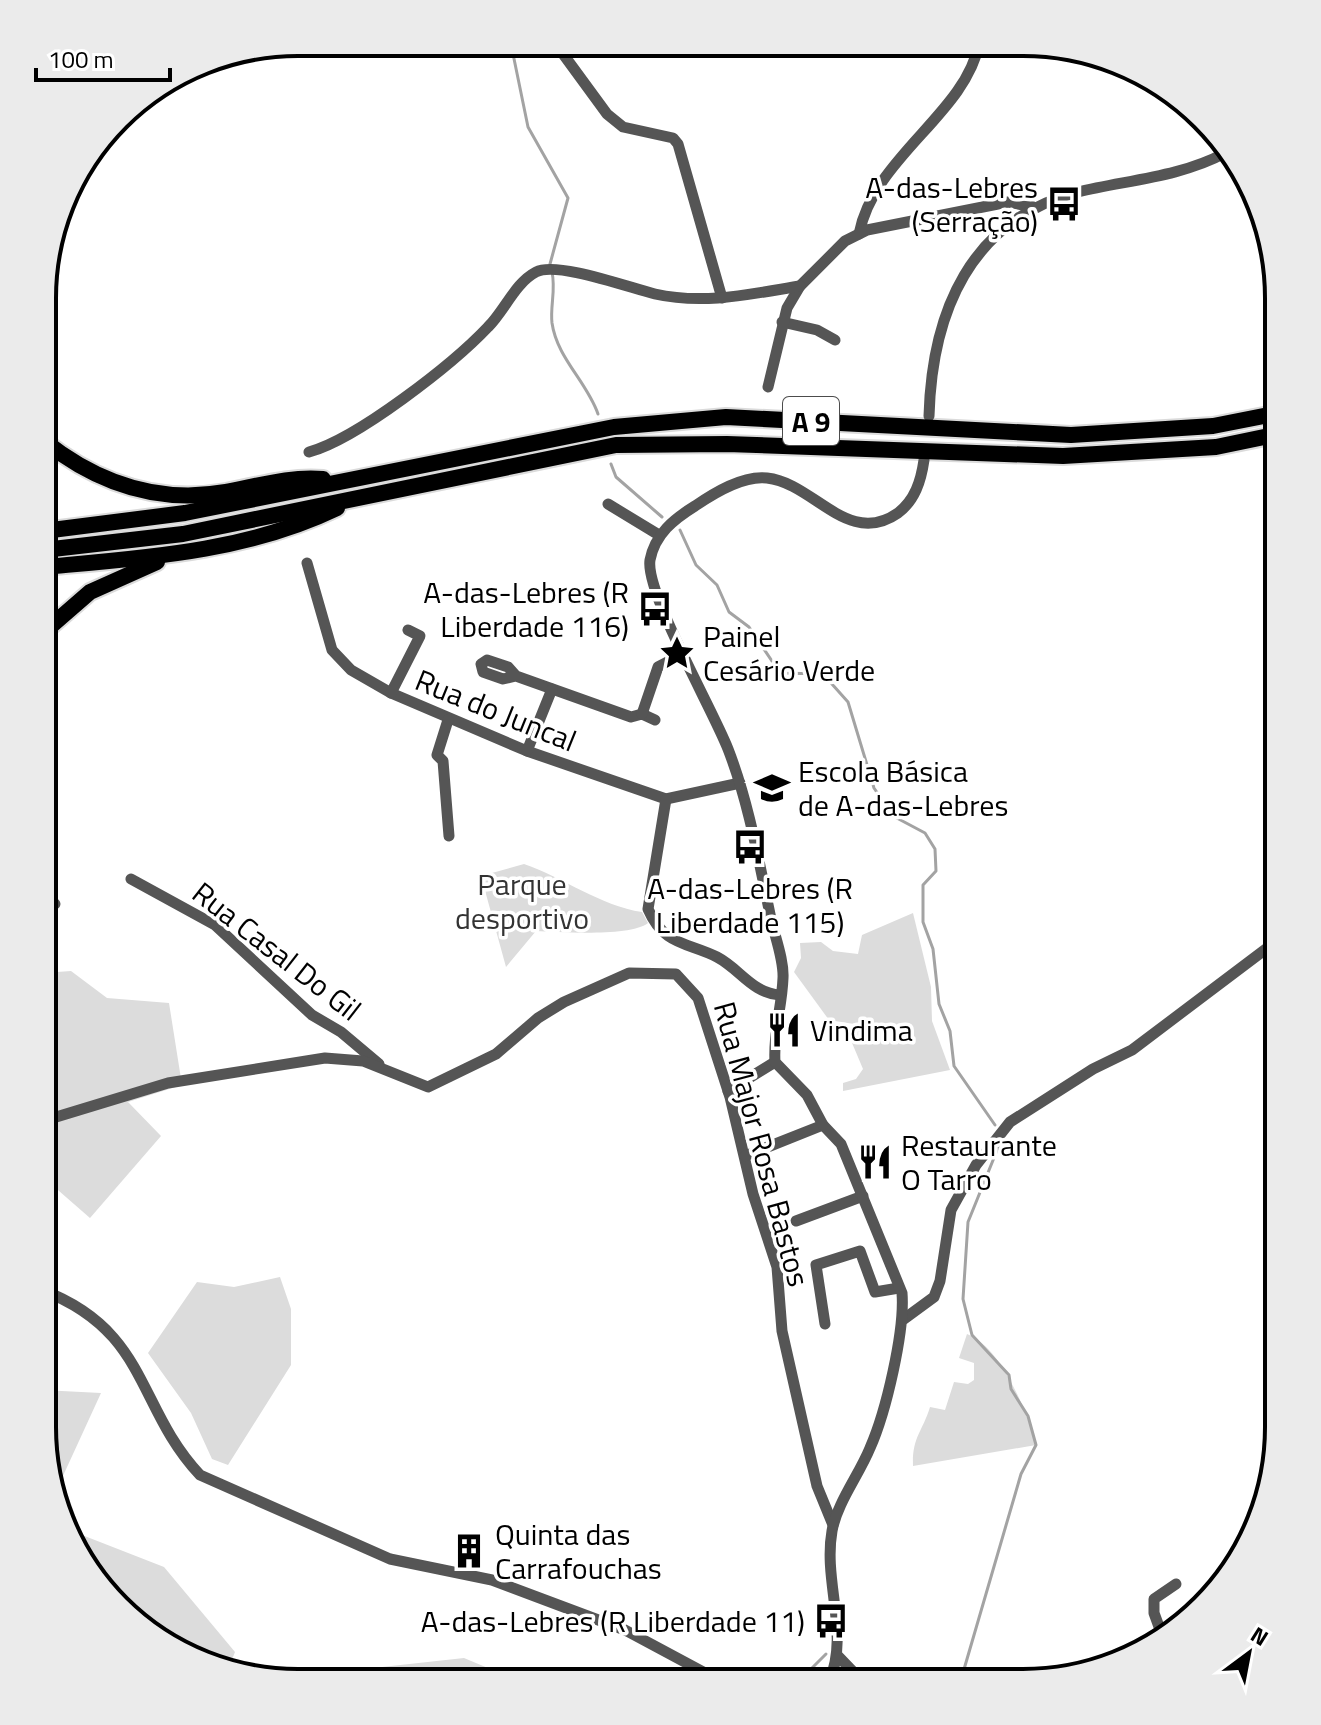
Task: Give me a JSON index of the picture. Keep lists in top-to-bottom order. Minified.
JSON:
{"streets":{"highway":["A 9"],"street":["Rua do Juncal","Rua Casal Do Gil","Rua Major Rosa Bastos"]},"crossings":[["Rua Casal Do Gil","Rua Major Rosa Bastos"]],"parks":["Parque desportivo"],"places":{"bus stop":["A-das-Lebres (Serração)","A-das-Lebres (R Liberdade 116)","A-das-Lebres (R Liberdade 115)","A-das-Lebres (R Liberdade 11)"],"place":["Painel Cesário Verde"],"school or university":["Escola Básica de A-das-Lebres"],"restaurant":["Vindima","Restaurante O Tarro"],"building":["Quinta das Carrafouchas"]},"scale_bar":"100 m","north":"top right"}
